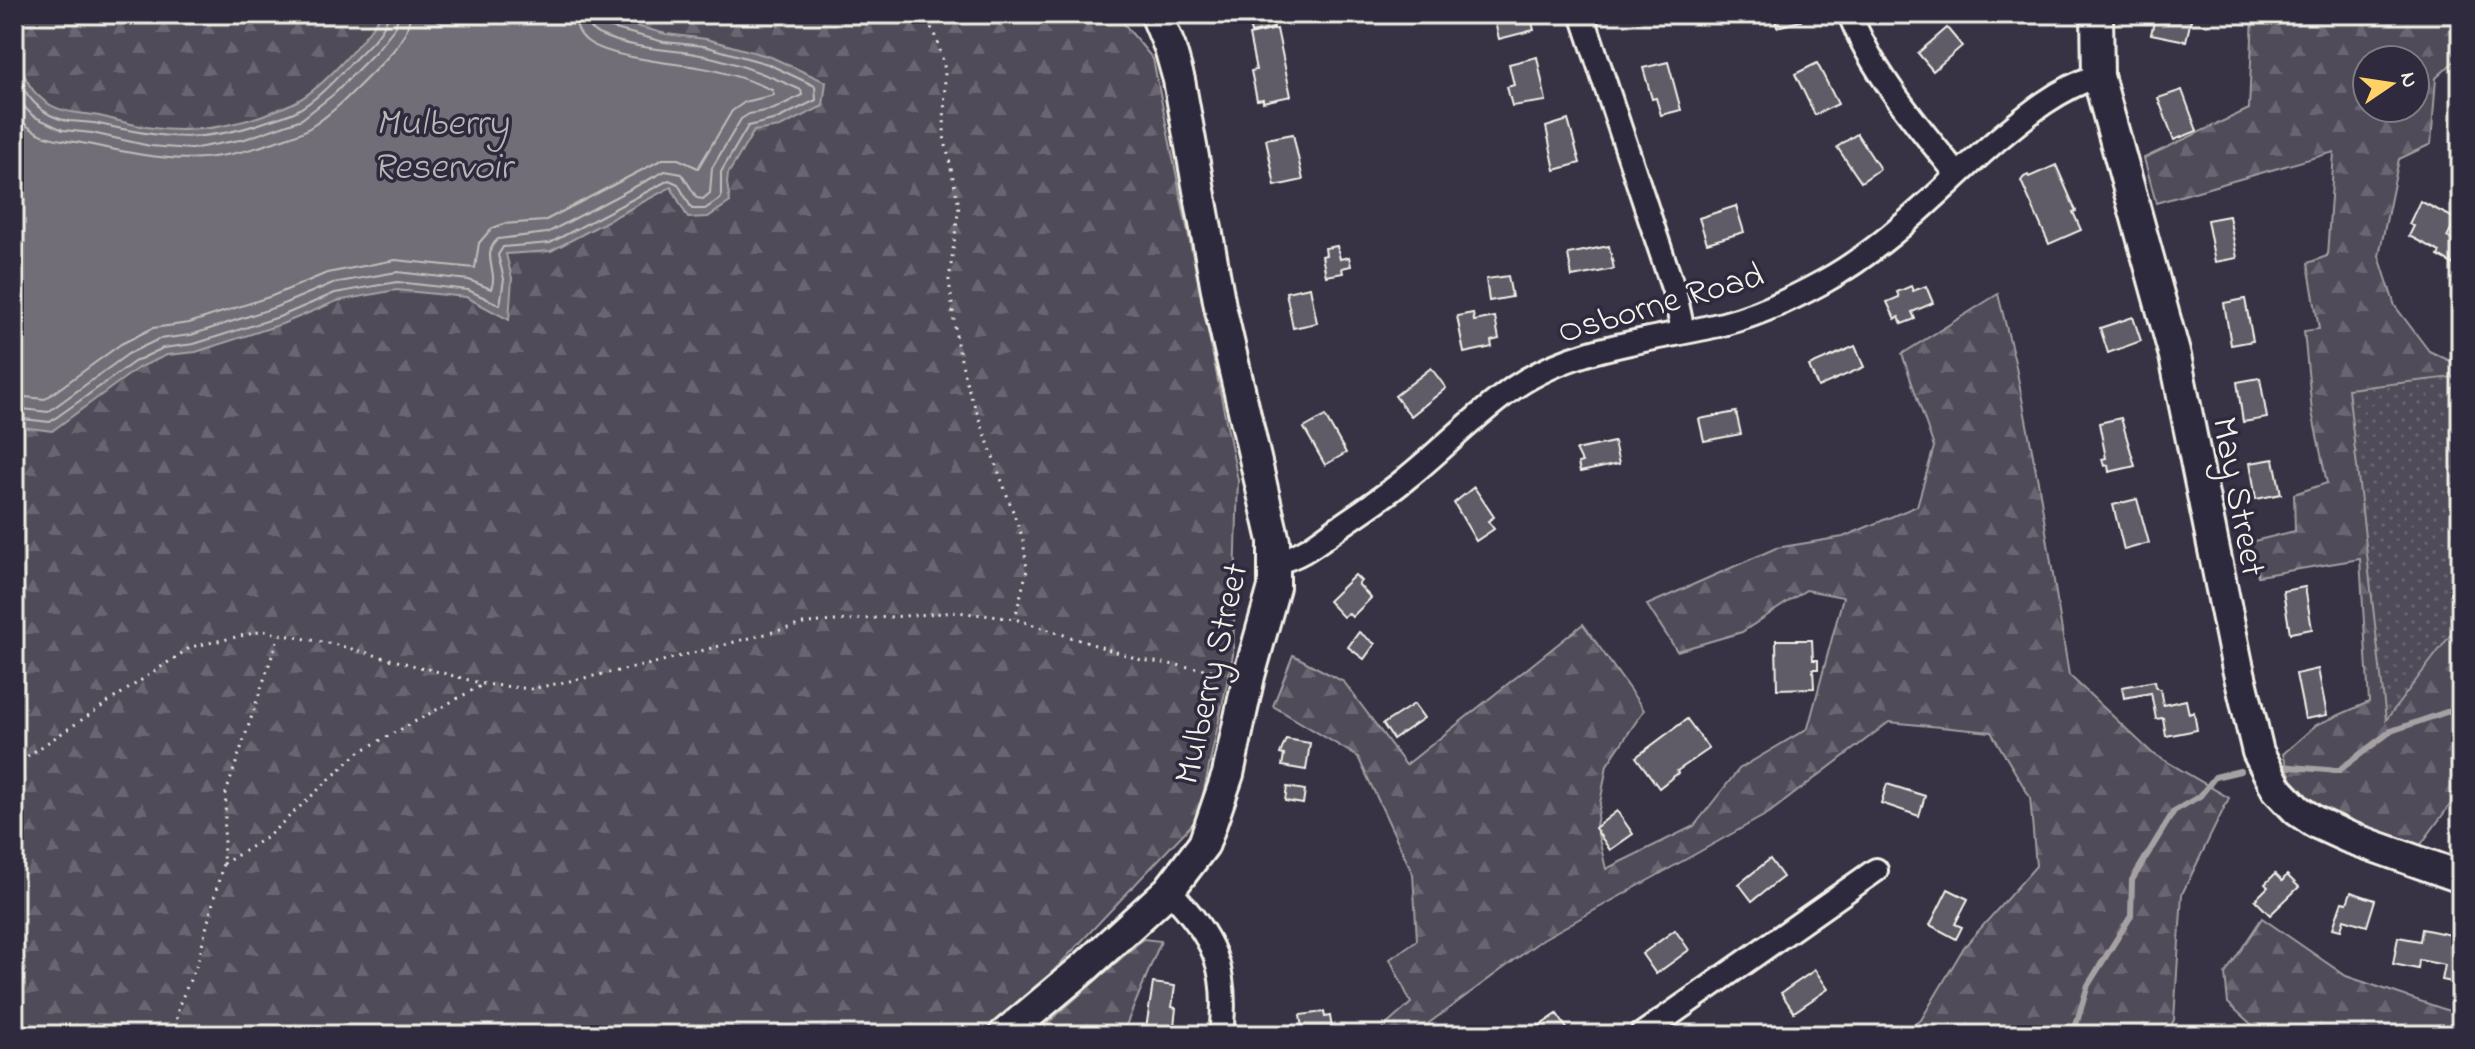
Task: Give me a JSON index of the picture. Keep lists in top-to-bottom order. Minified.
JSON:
{"streets":{"street":["Osborne Road","May Street","Mulberry Street"]},"crossings":[["Osborne Road","May Street"],["Osborne Road","Mulberry Street"]],"water":["Mulberry Reservoir"],"north":"right"}
